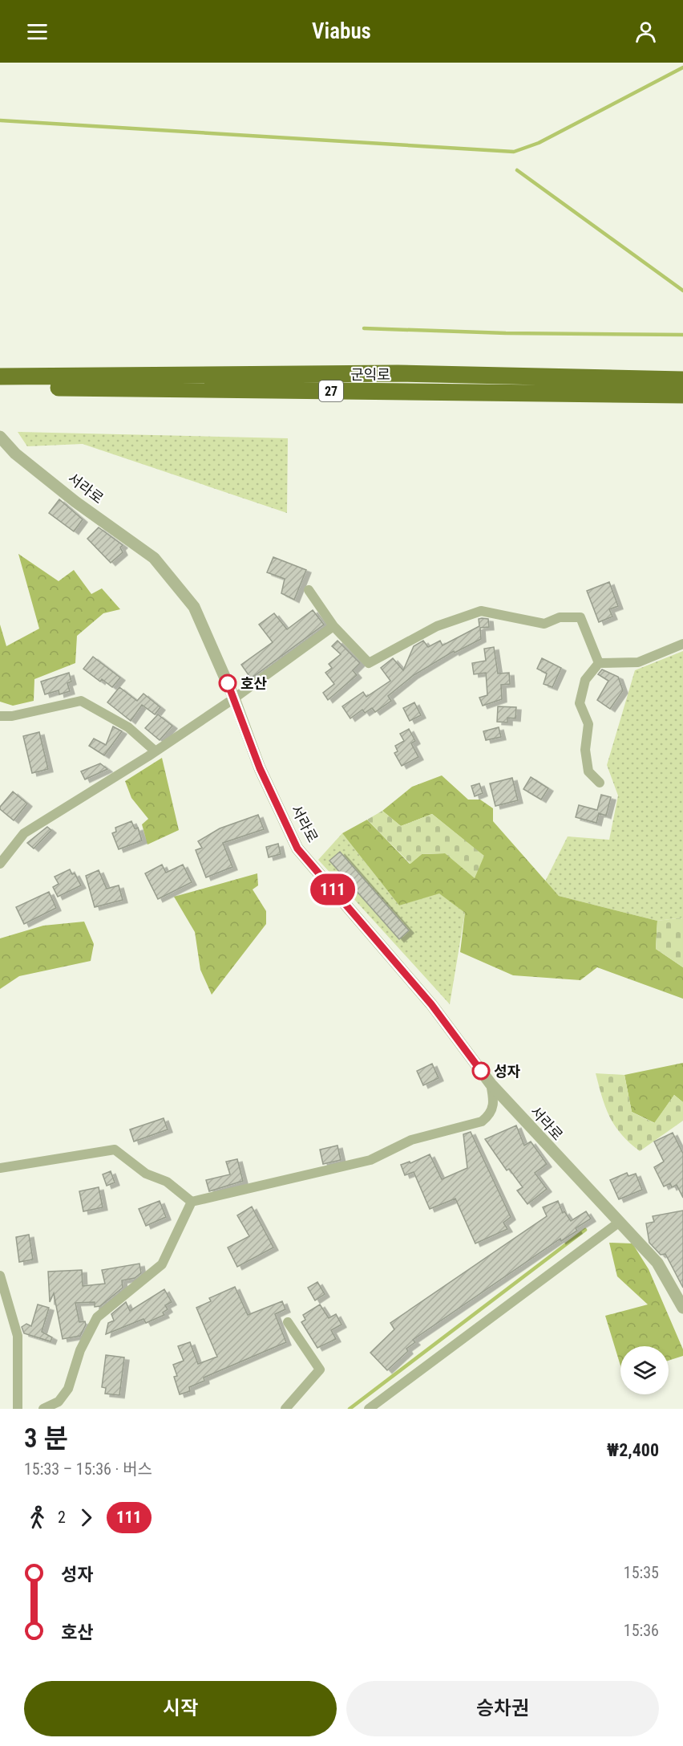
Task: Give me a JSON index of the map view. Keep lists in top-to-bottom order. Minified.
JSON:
{"streets":{"highway":["군익로","27"],"street":["서라로"]},"places":["호산","성자"],"lines":["bus line 111"],"page":{"header":"Viabus","on_map":"111","heading":["3 분","15:33 – 15:36 · 버스","₩2,400"],"legs":["2","111"],"list":[{"name":"성자","value":"15:35"},{"name":"호산","value":"15:36"}],"buttons":["시작","승차권"]}}
